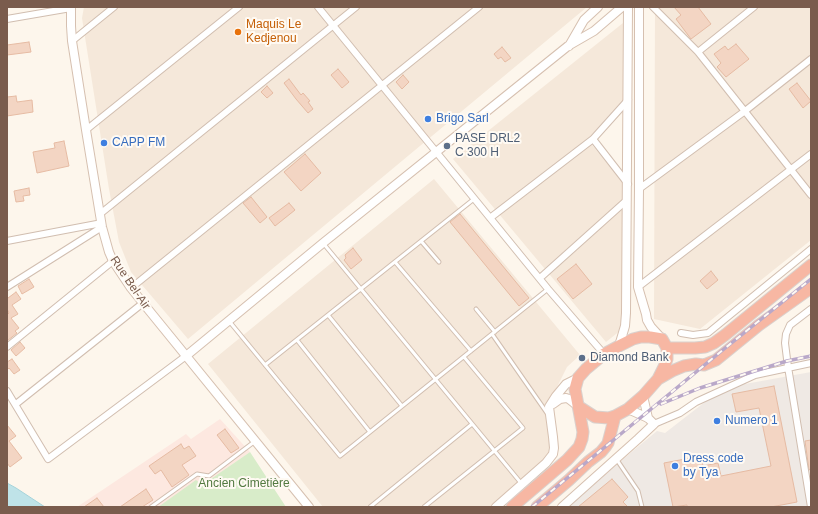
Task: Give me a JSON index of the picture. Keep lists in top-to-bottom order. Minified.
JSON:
{"streets":{"main road":["Rue Bel-Air"]},"parks":["Ancien Cimetière"],"places":["Maquis Le Kedjenou","Brigo Sarl","CAPP FM","PASE DRL2 C 300 H","Diamond Bank","Numero 1","Dress code by Tya"]}
